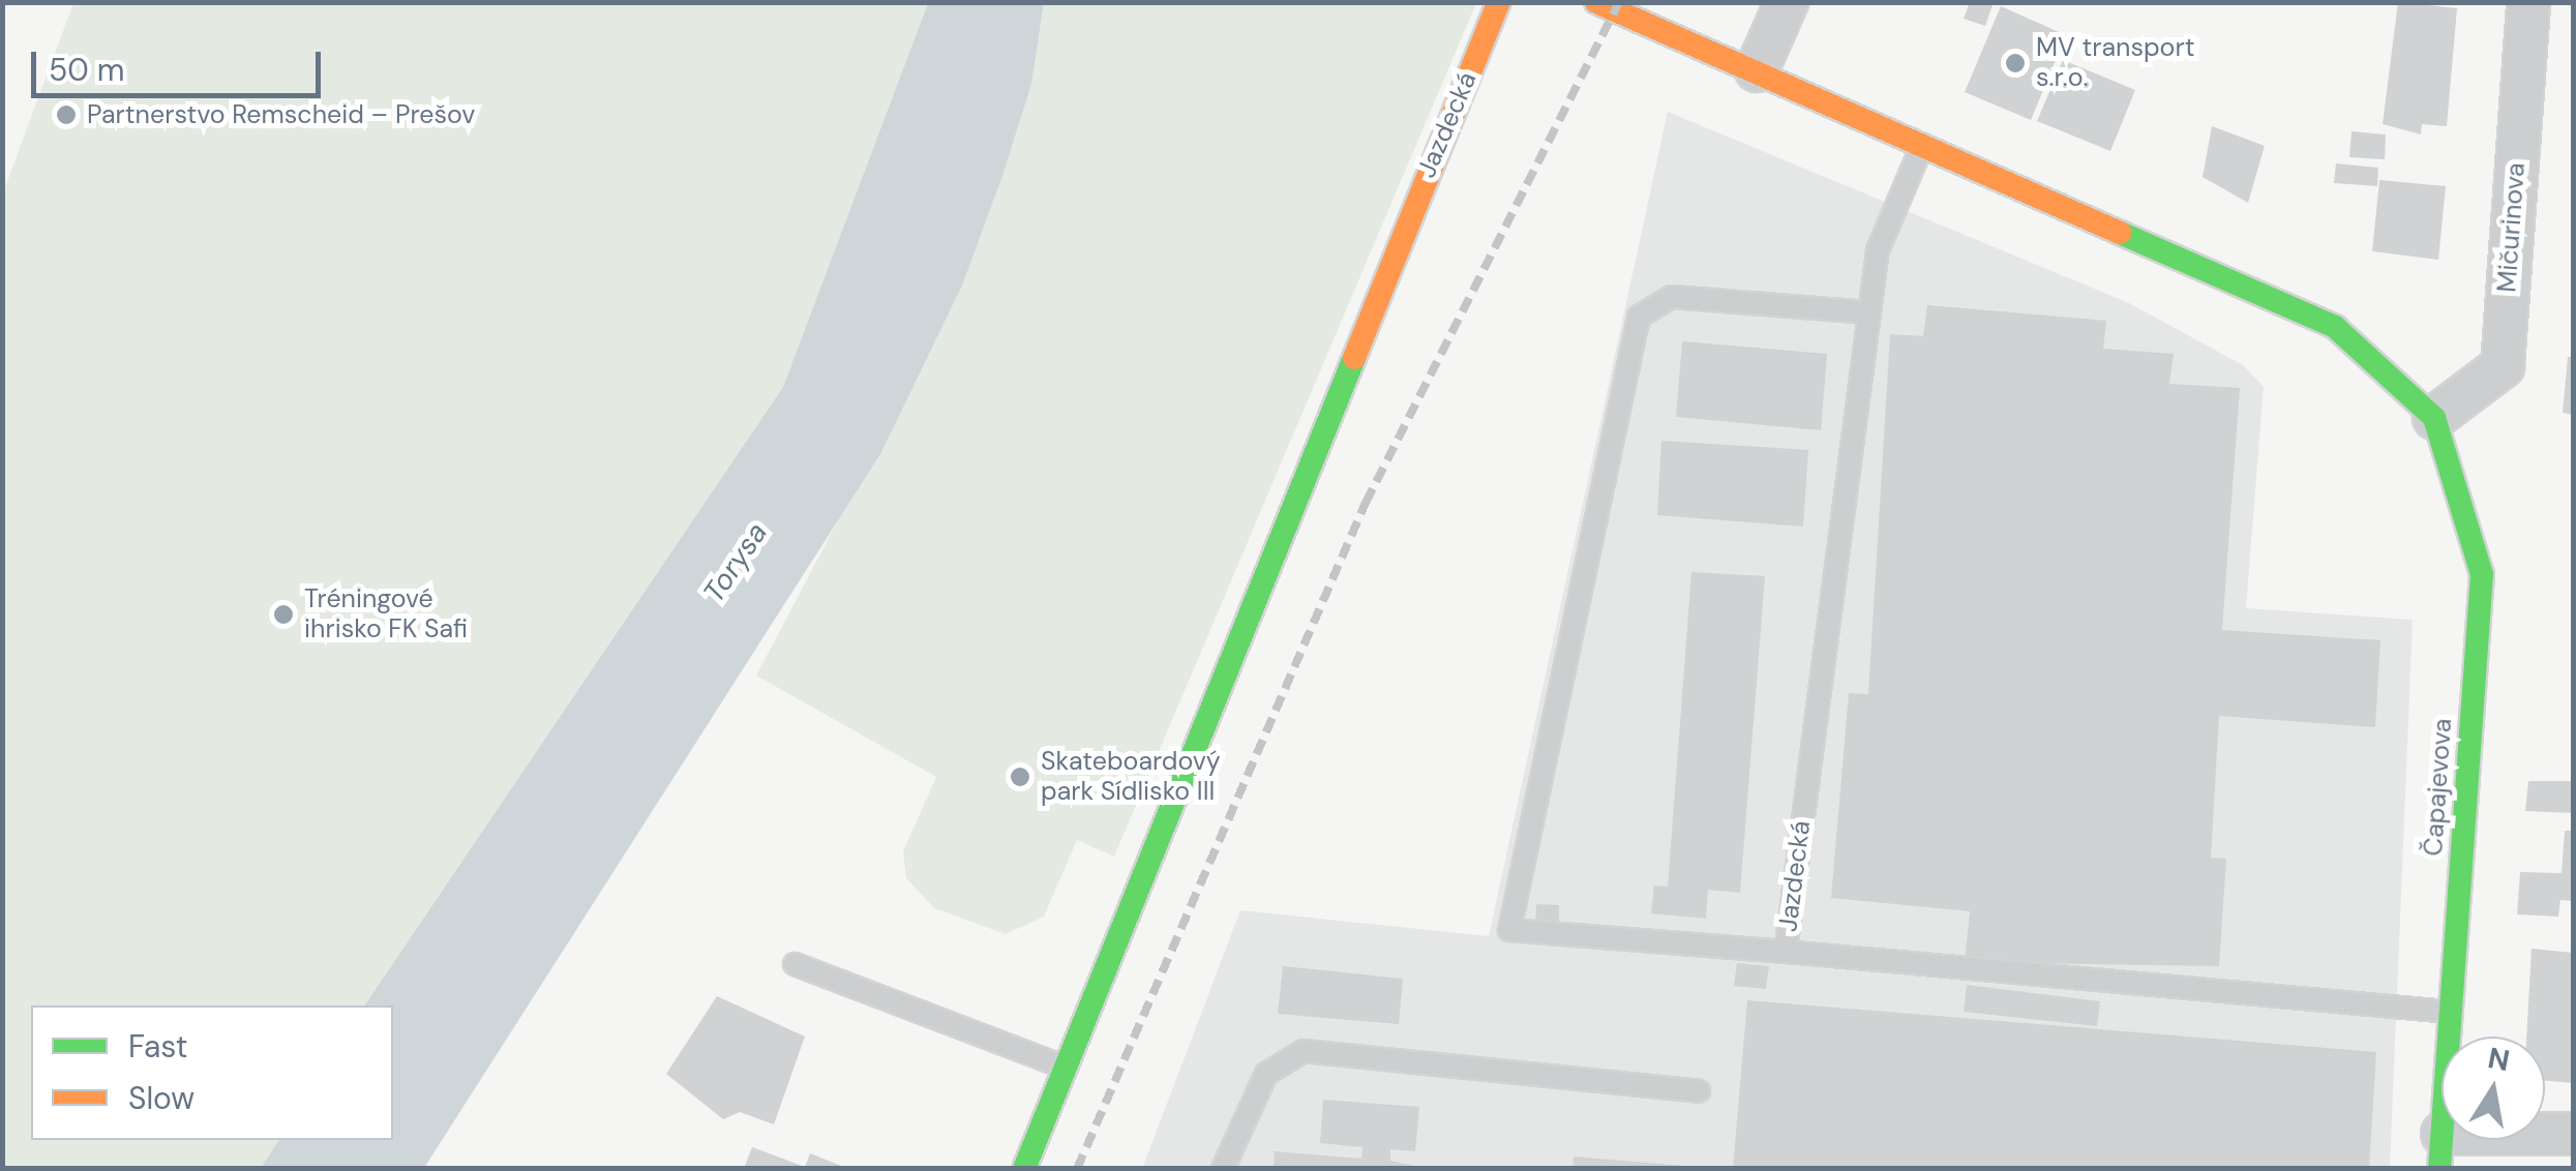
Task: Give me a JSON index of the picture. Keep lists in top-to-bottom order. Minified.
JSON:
{"streets":{"street":["Jazdecká","Mičurinova","Čapajevova"]},"crossings":[["Jazdecká","Čapajevova"],["Mičurinova","Čapajevova"]],"water":["Torysa"],"places":["MV transport s.r.o.","Partnerstvo Remscheid – Prešov","Tréningové ihrisko FK Safi","Skateboardový park Sídlisko III"],"legend":["Fast","Slow"],"scale_bar":"50 m","north":"top"}
